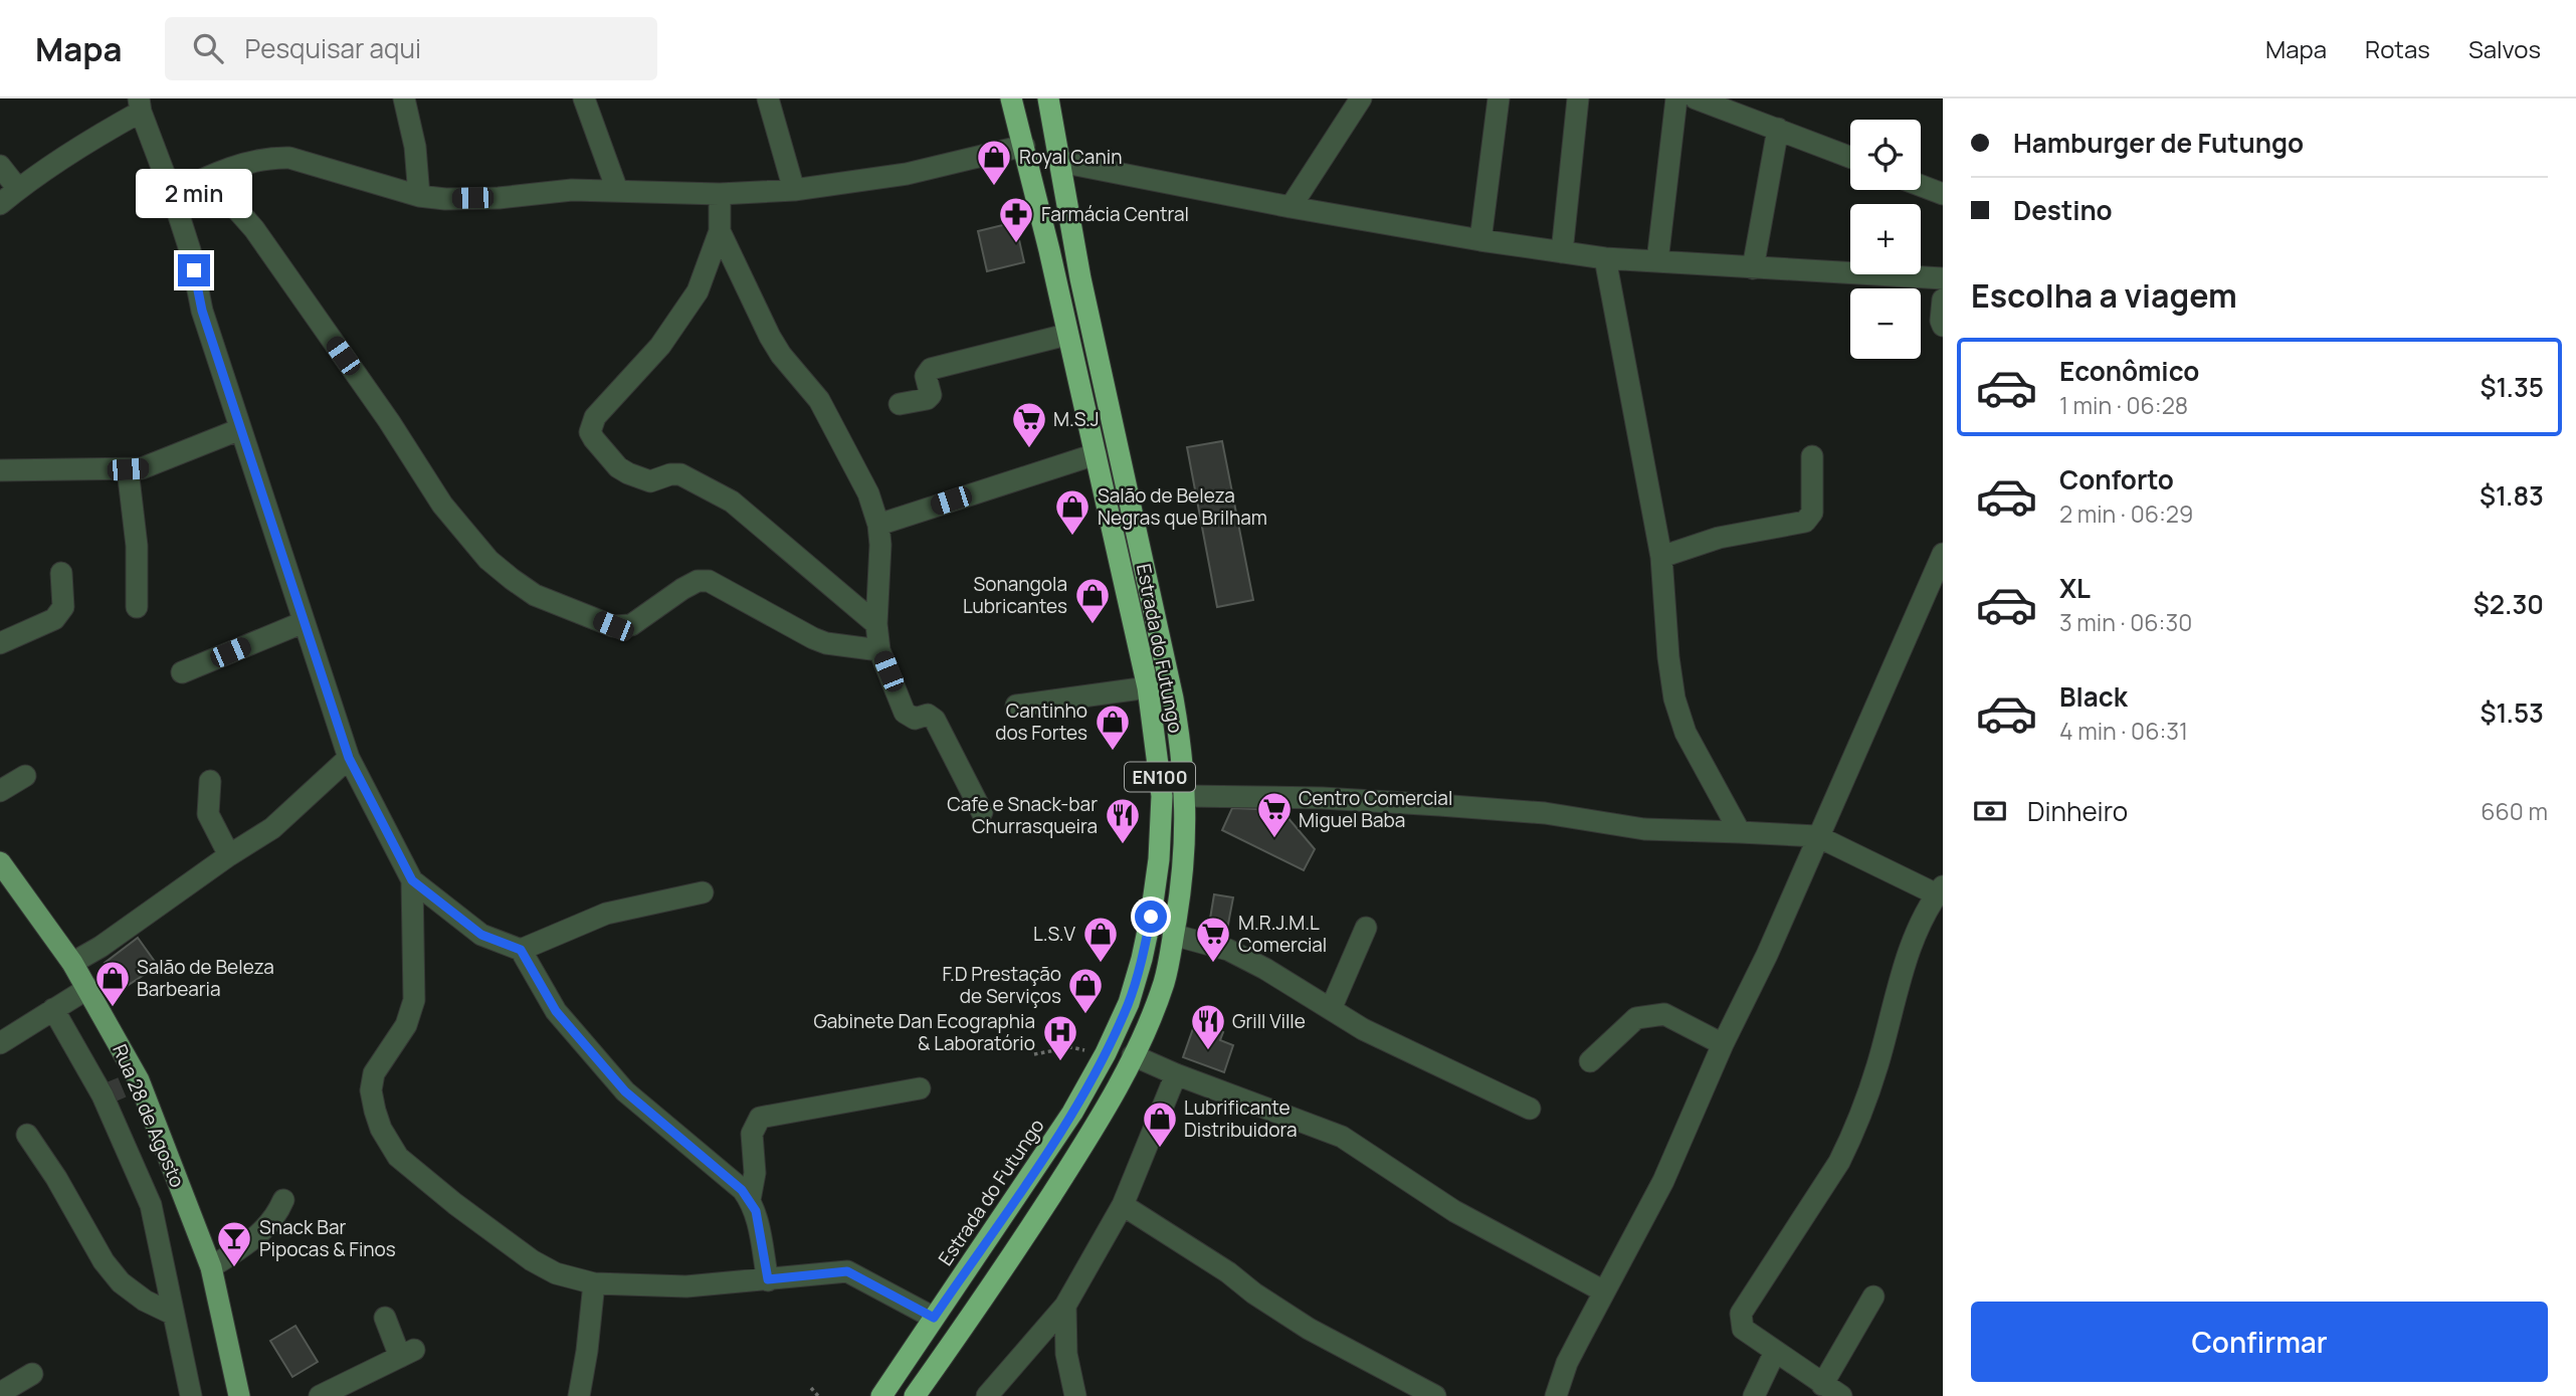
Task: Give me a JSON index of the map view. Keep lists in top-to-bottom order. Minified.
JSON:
{"streets":{"highway":["Estrada do Futungo","EN100"],"main road":["Rua 28 de Agosto"]},"places":{"shop":["Royal Canin","Salão de Beleza Negras que Brilham","Sonangola Lubricantes","Cantinho dos Fortes","L.S.V","Salão de Beleza Barbearia","F.D Prestação de Serviços","Lubrificante Distribuidora"],"pharmacy":["Farmácia Central"],"supermarket":["M.S.J","Centro Comercial Miguel Baba","M.R.J.M.L Comercial"],"restaurant":["Cafe e Snack-bar Churrasqueira","Grill Ville"],"hospital":["Gabinete Dan Ecographia & Laboratório"],"bar":["Snack Bar Pipocas & Finos"]},"page":{"header":"Mapa","search":"Pesquisar aqui","nav":["Mapa","Rotas","Salvos"],"banner":["Hamburger de Futungo","Destino"],"map_buttons":["+","−"],"bubble":"2 min","heading":"Escolha a viagem","list":[{"name":"Econômico","note":"1 min · 06:28","value":"$1.35"},{"name":"Conforto","note":"2 min · 06:29","value":"$1.83"},{"name":"XL","note":"3 min · 06:30","value":"$2.30"},{"name":"Black","note":"4 min · 06:31","value":"$1.53"}],"pay":["Dinheiro","660 m"],"buttons":"Confirmar"}}
